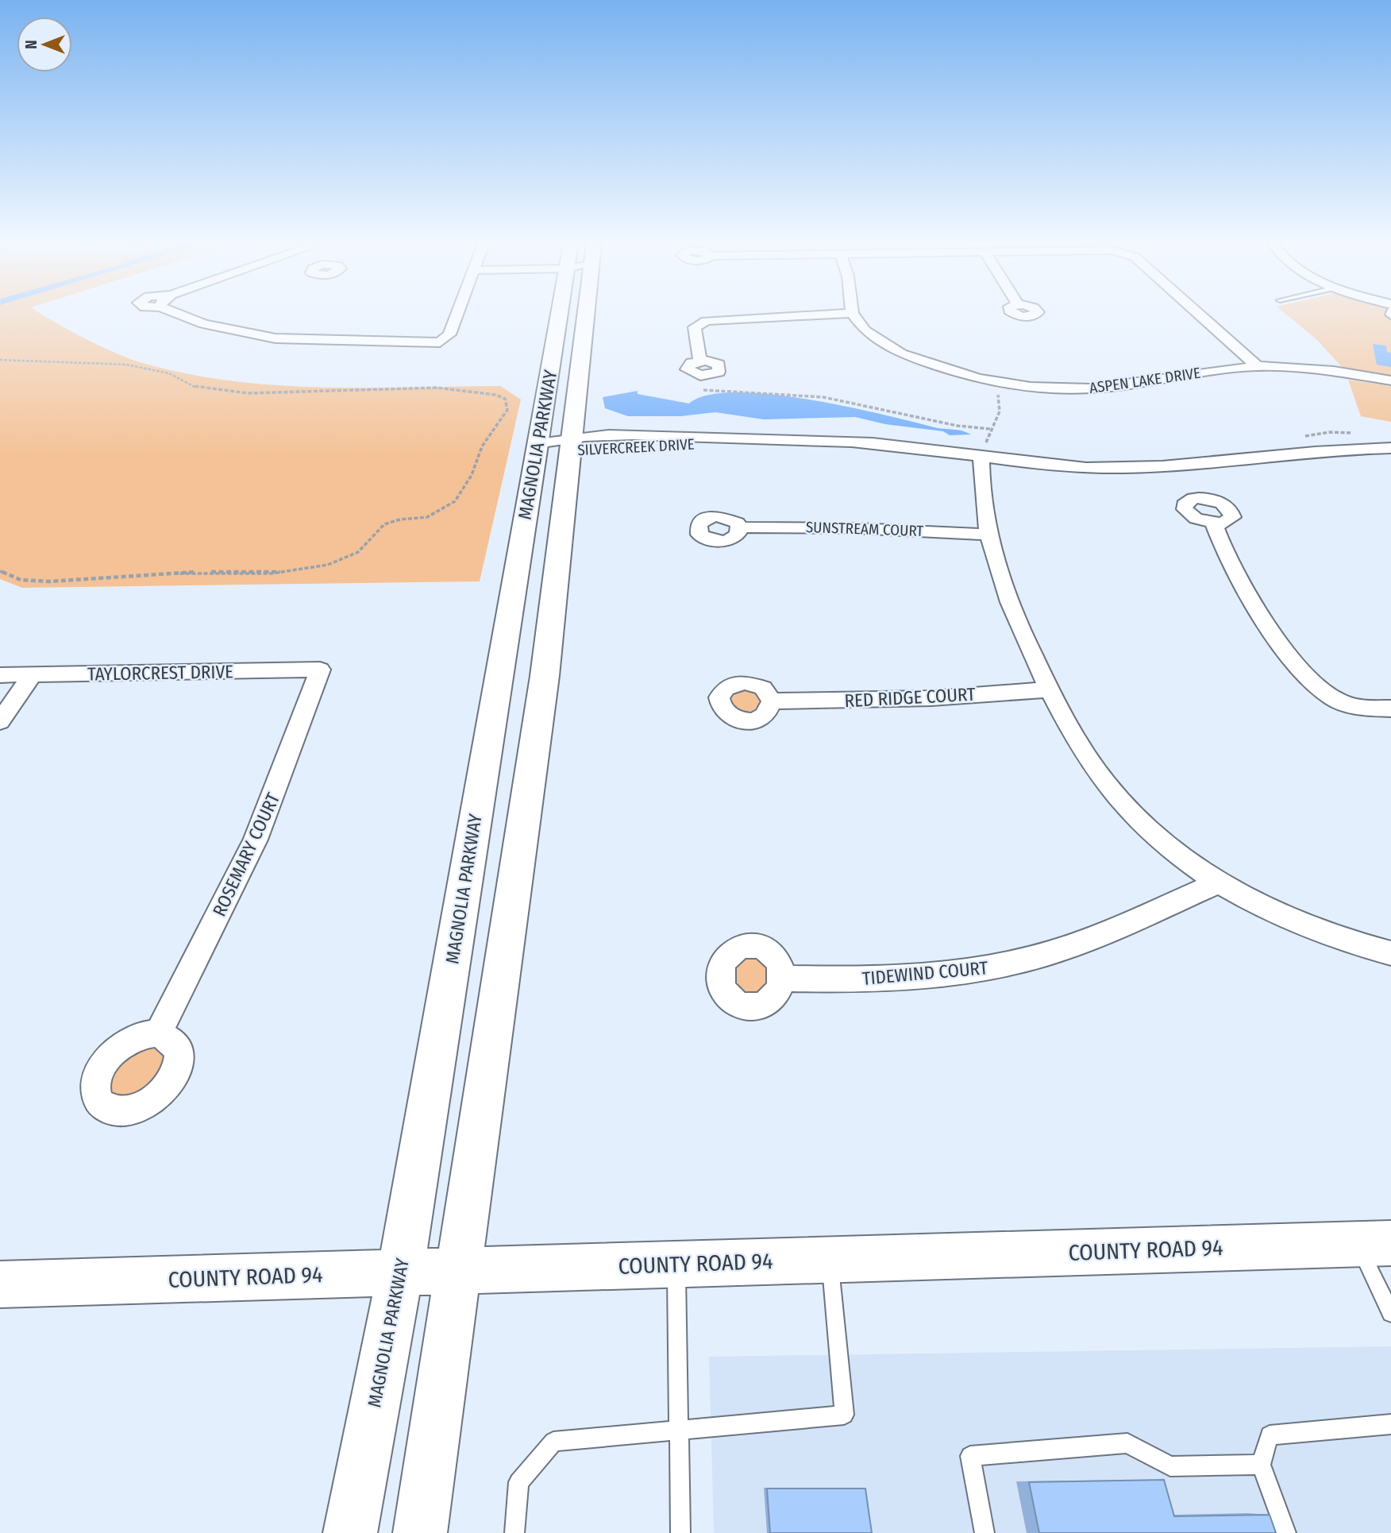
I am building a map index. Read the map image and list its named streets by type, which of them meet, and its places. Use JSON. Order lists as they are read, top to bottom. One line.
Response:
{"streets":{"main road":["MAGNOLIA PARKWAY","COUNTY ROAD 94"],"street":["ASPEN LAKE DRIVE","SILVERCREEK DRIVE","SUNSTREAM COURT","TAYLORCREST DRIVE","RED RIDGE COURT","ROSEMARY COURT","TIDEWIND COURT"]},"crossings":[["MAGNOLIA PARKWAY","SILVERCREEK DRIVE"],["MAGNOLIA PARKWAY","COUNTY ROAD 94"],["TAYLORCREST DRIVE","ROSEMARY COURT"]],"north":"left"}
